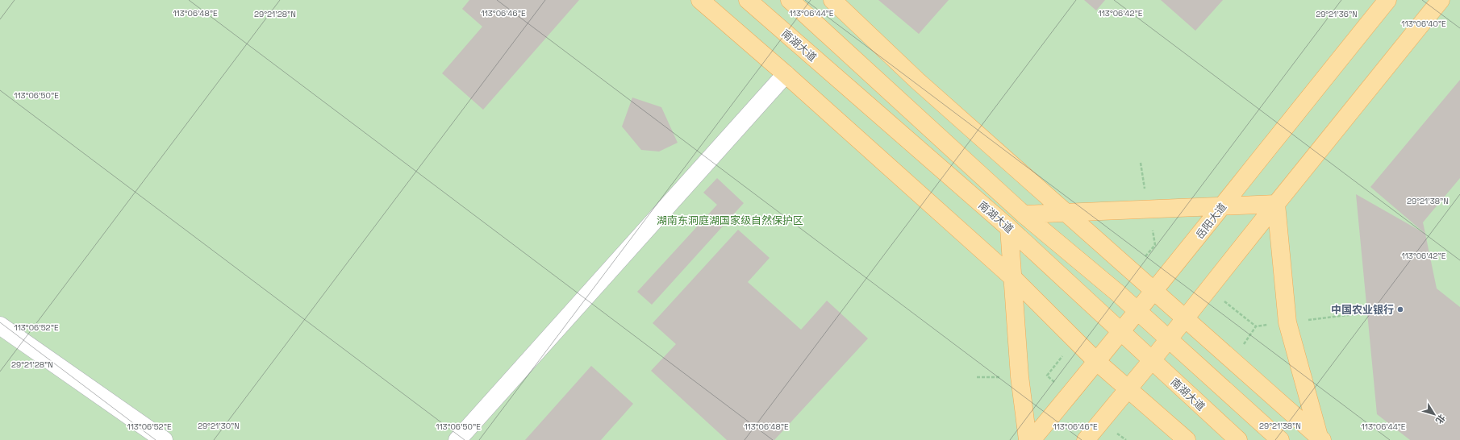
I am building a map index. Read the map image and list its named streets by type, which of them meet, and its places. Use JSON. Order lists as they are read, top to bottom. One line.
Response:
{"streets":{"main road":["南湖大道","岳阳大道"]},"crossings":[["南湖大道","岳阳大道"]],"parks":["湖南东洞庭湖国家级自然保护区"],"places":["中国农业银行"],"north":"bottom right","coordinates":["113°06'48\"E","113°06'46\"E","113°06'44\"E","113°06'42\"E","29°21'28\"N","29°21'36\"N","113°06'40\"E","113°06'50\"E","29°21'38\"N","113°06'52\"E","29°21'30\"N"]}
